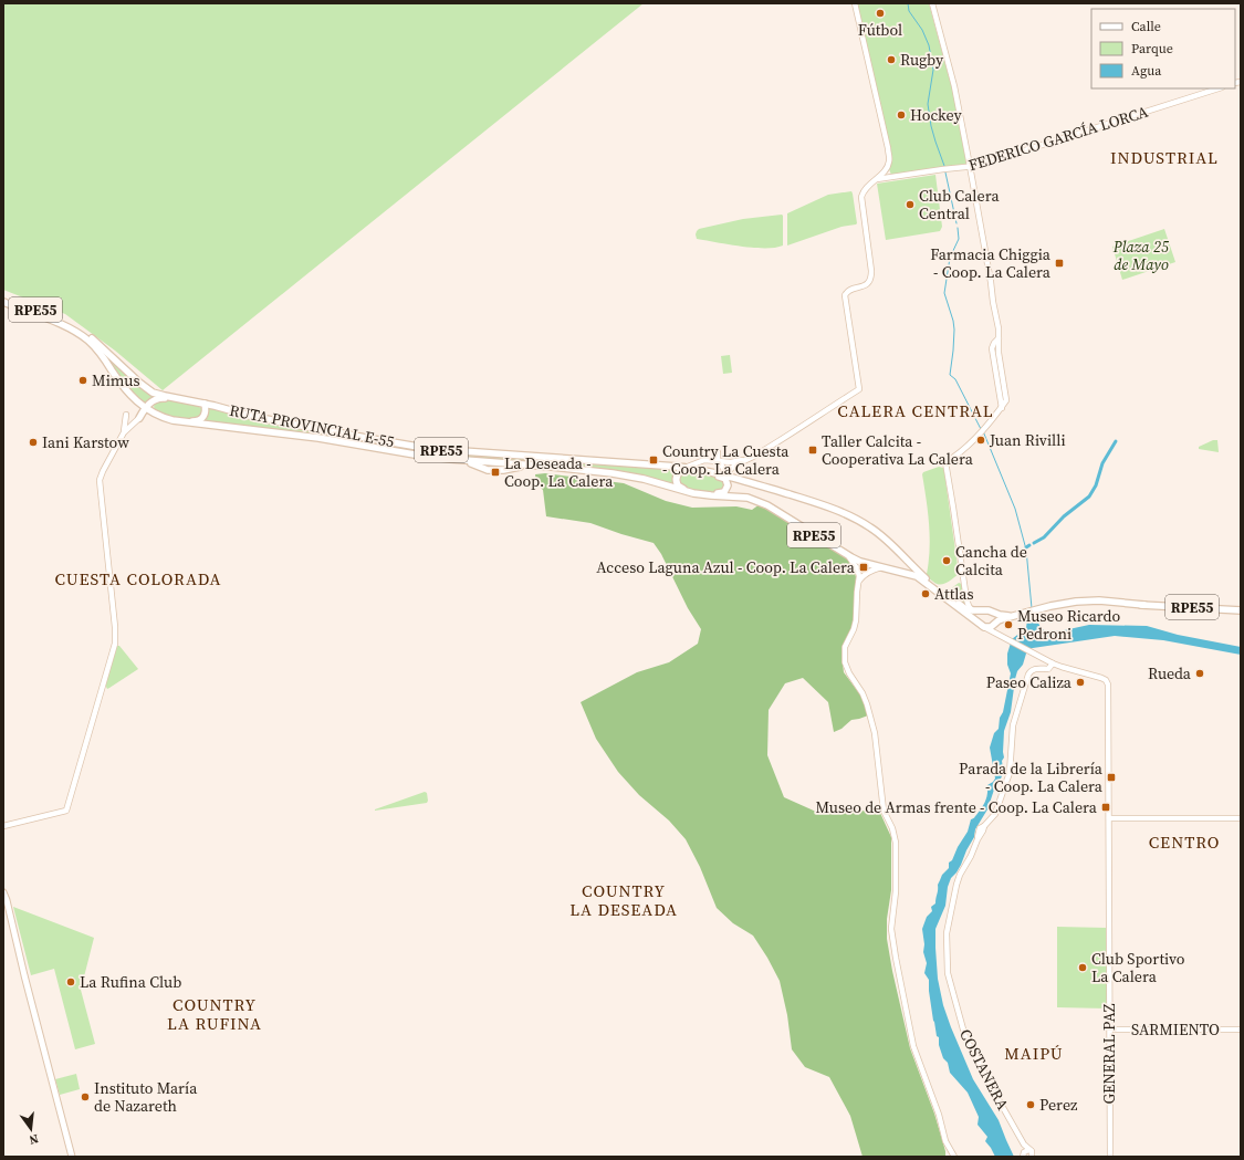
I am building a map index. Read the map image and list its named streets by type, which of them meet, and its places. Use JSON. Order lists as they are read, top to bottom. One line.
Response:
{"streets":{"main road":["RPE55","RUTA PROVINCIAL E-55"],"street":["FEDERICO GARCÍA LORCA","SARMIENTO","GENERAL PAZ","COSTANERA"]},"crossings":[["RPE55","RUTA PROVINCIAL E-55"],["SARMIENTO","GENERAL PAZ"],["GENERAL PAZ","COSTANERA"]],"districts":["INDUSTRIAL","CALERA CENTRAL","CUESTA COLORADA","CENTRO","COUNTRY LA DESEADA","COUNTRY LA RUFINA","MAIPÚ"],"parks":["Plaza 25 de Mayo"],"places":{"other":["Fútbol","Rugby","Hockey","Club Calera Central","Mimus","Juan Rivilli","Iani Karstow","Cancha de Calcita","Attlas","Museo Ricardo Pedroni","Rueda","Paseo Caliza","Club Sportivo La Calera","La Rufina Club","Instituto María de Nazareth","Perez"],"transit":["Farmacia Chiggia - Coop. La Calera","Taller Calcita - Cooperativa La Calera","Country La Cuesta - Coop. La Calera","La Deseada - Coop. La Calera","Acceso Laguna Azul - Coop. La Calera","Parada de la Librería - Coop. La Calera","Museo de Armas frente - Coop. La Calera"]},"legend":["Calle","Parque","Agua"],"north":"bottom"}
